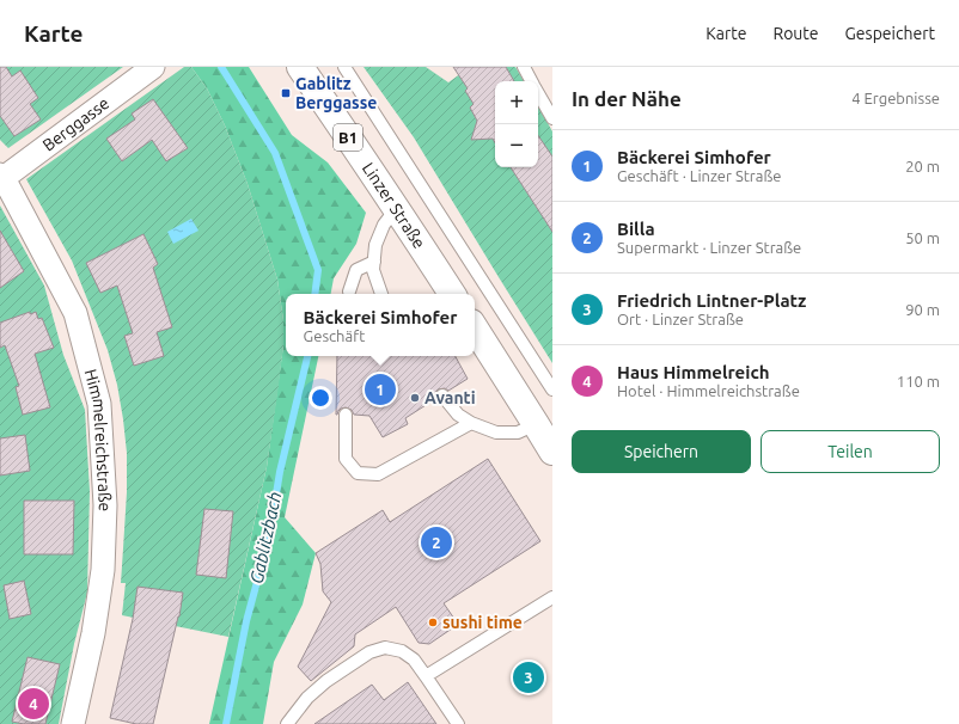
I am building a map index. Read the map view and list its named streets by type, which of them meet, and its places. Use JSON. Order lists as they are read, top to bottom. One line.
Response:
{"streets":{"main road":["B1","Linzer Straße"],"street":["Berggasse","Himmelreichstraße"]},"crossings":[["Berggasse","Himmelreichstraße"]],"water":["Gablitzbach"],"places":{"transit":["Gablitz Berggasse"],"other":["Avanti","sushi time"]},"page":{"header":"Karte","nav":["Karte","Route","Gespeichert"],"heading":["In der Nähe","4 Ergebnisse"],"map_buttons":["+","−"],"list":[{"mark":"1","name":"Bäckerei Simhofer","note":"Geschäft · Linzer Straße","value":"20 m"},{"mark":"2","name":"Billa","note":"Supermarkt · Linzer Straße","value":"50 m"},{"mark":"3","name":"Friedrich Lintner-Platz","note":"Ort · Linzer Straße","value":"90 m"},{"mark":"4","name":"Haus Himmelreich","note":"Hotel · Himmelreichstraße","value":"110 m"}],"popup":["Bäckerei Simhofer","Geschäft"],"pins":["1","2","3","4"],"buttons":["Speichern","Teilen"]}}
